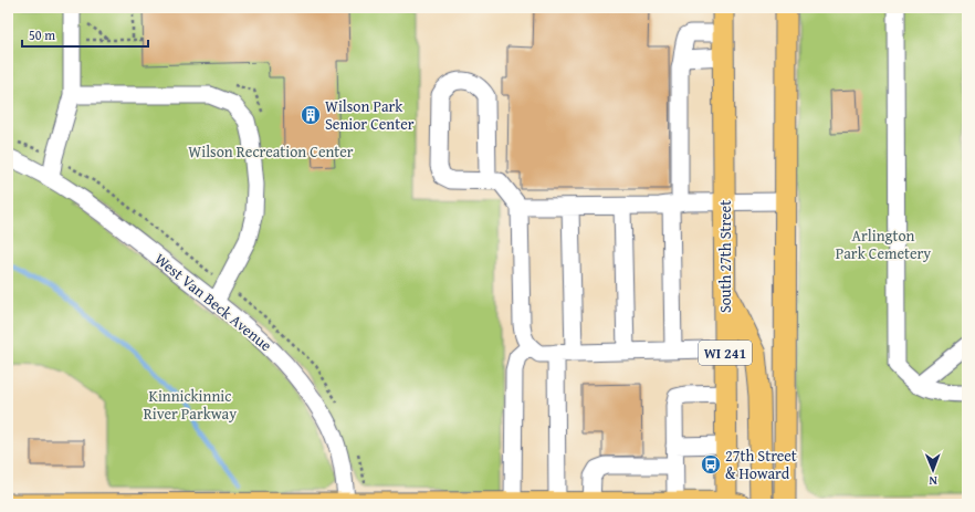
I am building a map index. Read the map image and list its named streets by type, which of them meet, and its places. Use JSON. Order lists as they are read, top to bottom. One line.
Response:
{"streets":{"main road":["South 27th Street","WI 241"],"street":["West Van Beck Avenue"]},"parks":["Wilson Recreation Center","Arlington Park Cemetery","Kinnickinnic River Parkway"],"places":{"building":["Wilson Park Senior Center"],"bus stop":["27th Street & Howard"]},"scale_bar":"50 m","north":"bottom"}
